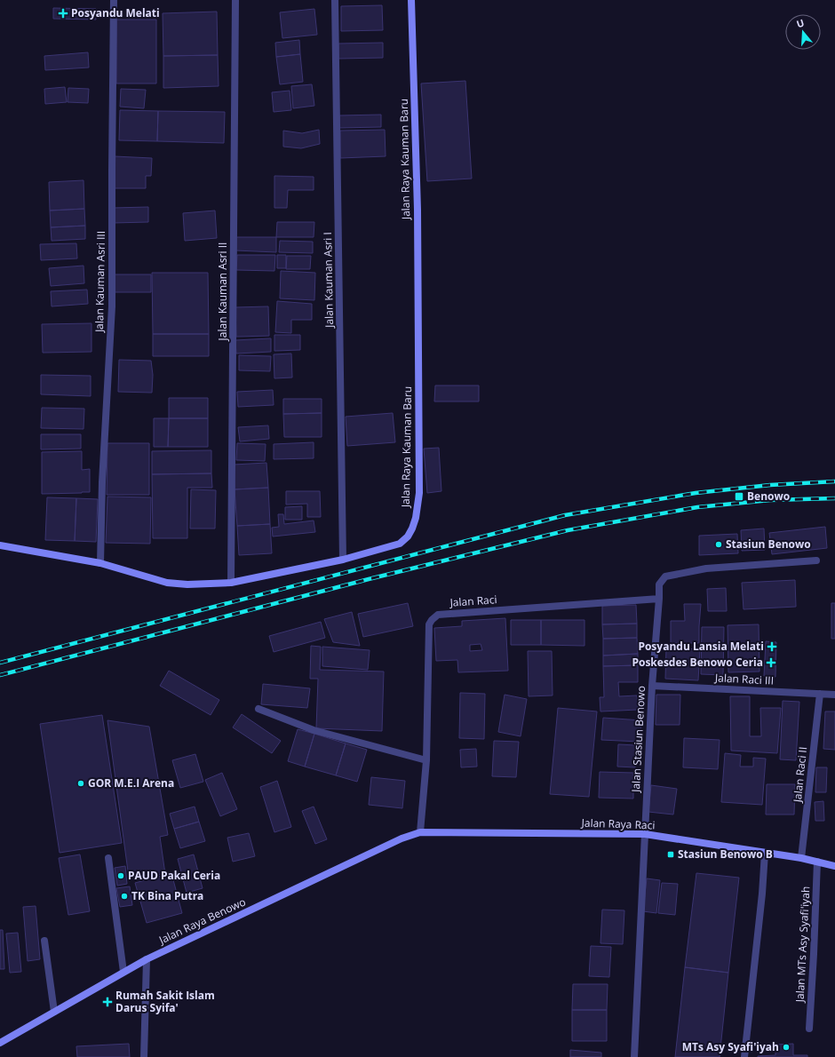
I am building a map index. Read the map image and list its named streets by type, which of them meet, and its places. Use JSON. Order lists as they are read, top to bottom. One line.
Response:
{"streets":{"street":["Jalan Raya Kauman Baru","Jalan Kauman Asri I","Jalan Kauman Asri III","Jalan Kauman Asri II","Jalan Raci","Jalan Raci III","Jalan Stasiun Benowo","Jalan Raci II","Jalan Raya Raci","Jalan Raya Benowo","Jalan MTs Asy Syafi'iyah"]},"crossings":[["Jalan Raya Kauman Baru","Jalan Kauman Asri I"],["Jalan Raya Kauman Baru","Jalan Kauman Asri III"],["Jalan Raya Kauman Baru","Jalan Kauman Asri II"],["Jalan Raci","Jalan Stasiun Benowo"],["Jalan Raci","Jalan Raya Raci"],["Jalan Raci","Jalan Raya Benowo"],["Jalan Raci III","Jalan Stasiun Benowo"],["Jalan Raci III","Jalan Raci II"],["Jalan Stasiun Benowo","Jalan Raya Raci"],["Jalan Raci II","Jalan Raya Raci"],["Jalan Raya Raci","Jalan Raya Benowo"],["Jalan Raya Raci","Jalan MTs Asy Syafi'iyah"]],"places":{"health":["Posyandu Melati","Posyandu Lansia Melati","Poskesdes Benowo Ceria","Rumah Sakit Islam Darus Syifa'"],"transit":["Benowo","Stasiun Benowo B"],"other":["Stasiun Benowo","GOR M.E.I Arena","PAUD Pakal Ceria","TK Bina Putra","MTs Asy Syafi'iyah"]},"north":"top"}
